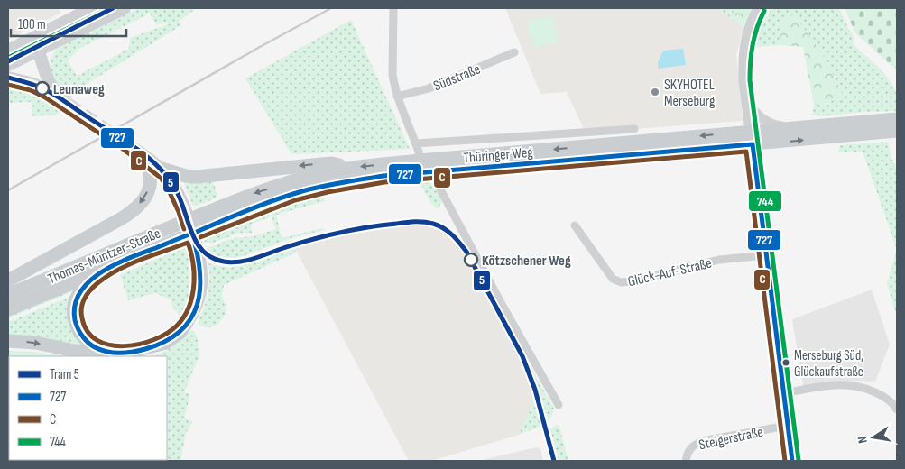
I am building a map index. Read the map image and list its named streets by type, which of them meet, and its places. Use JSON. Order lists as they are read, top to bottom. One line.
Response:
{"streets":{"main road":["Thüringer Weg","Thomas-Müntzer-Straße"],"street":["Südstraße","Glück-Auf-Straße","Steigerstraße"]},"crossings":[["Thüringer Weg","Thomas-Müntzer-Straße"]],"places":["Leunaweg","SKYHOTEL Merseburg","Kötzschener Weg","Merseburg Süd, Glückaufstraße"],"lines":["tram line 5","transit line 744","transit line 727","transit line C"],"legend":["Tram 5","727","C","744"],"scale_bar":"100 m","north":"left"}
